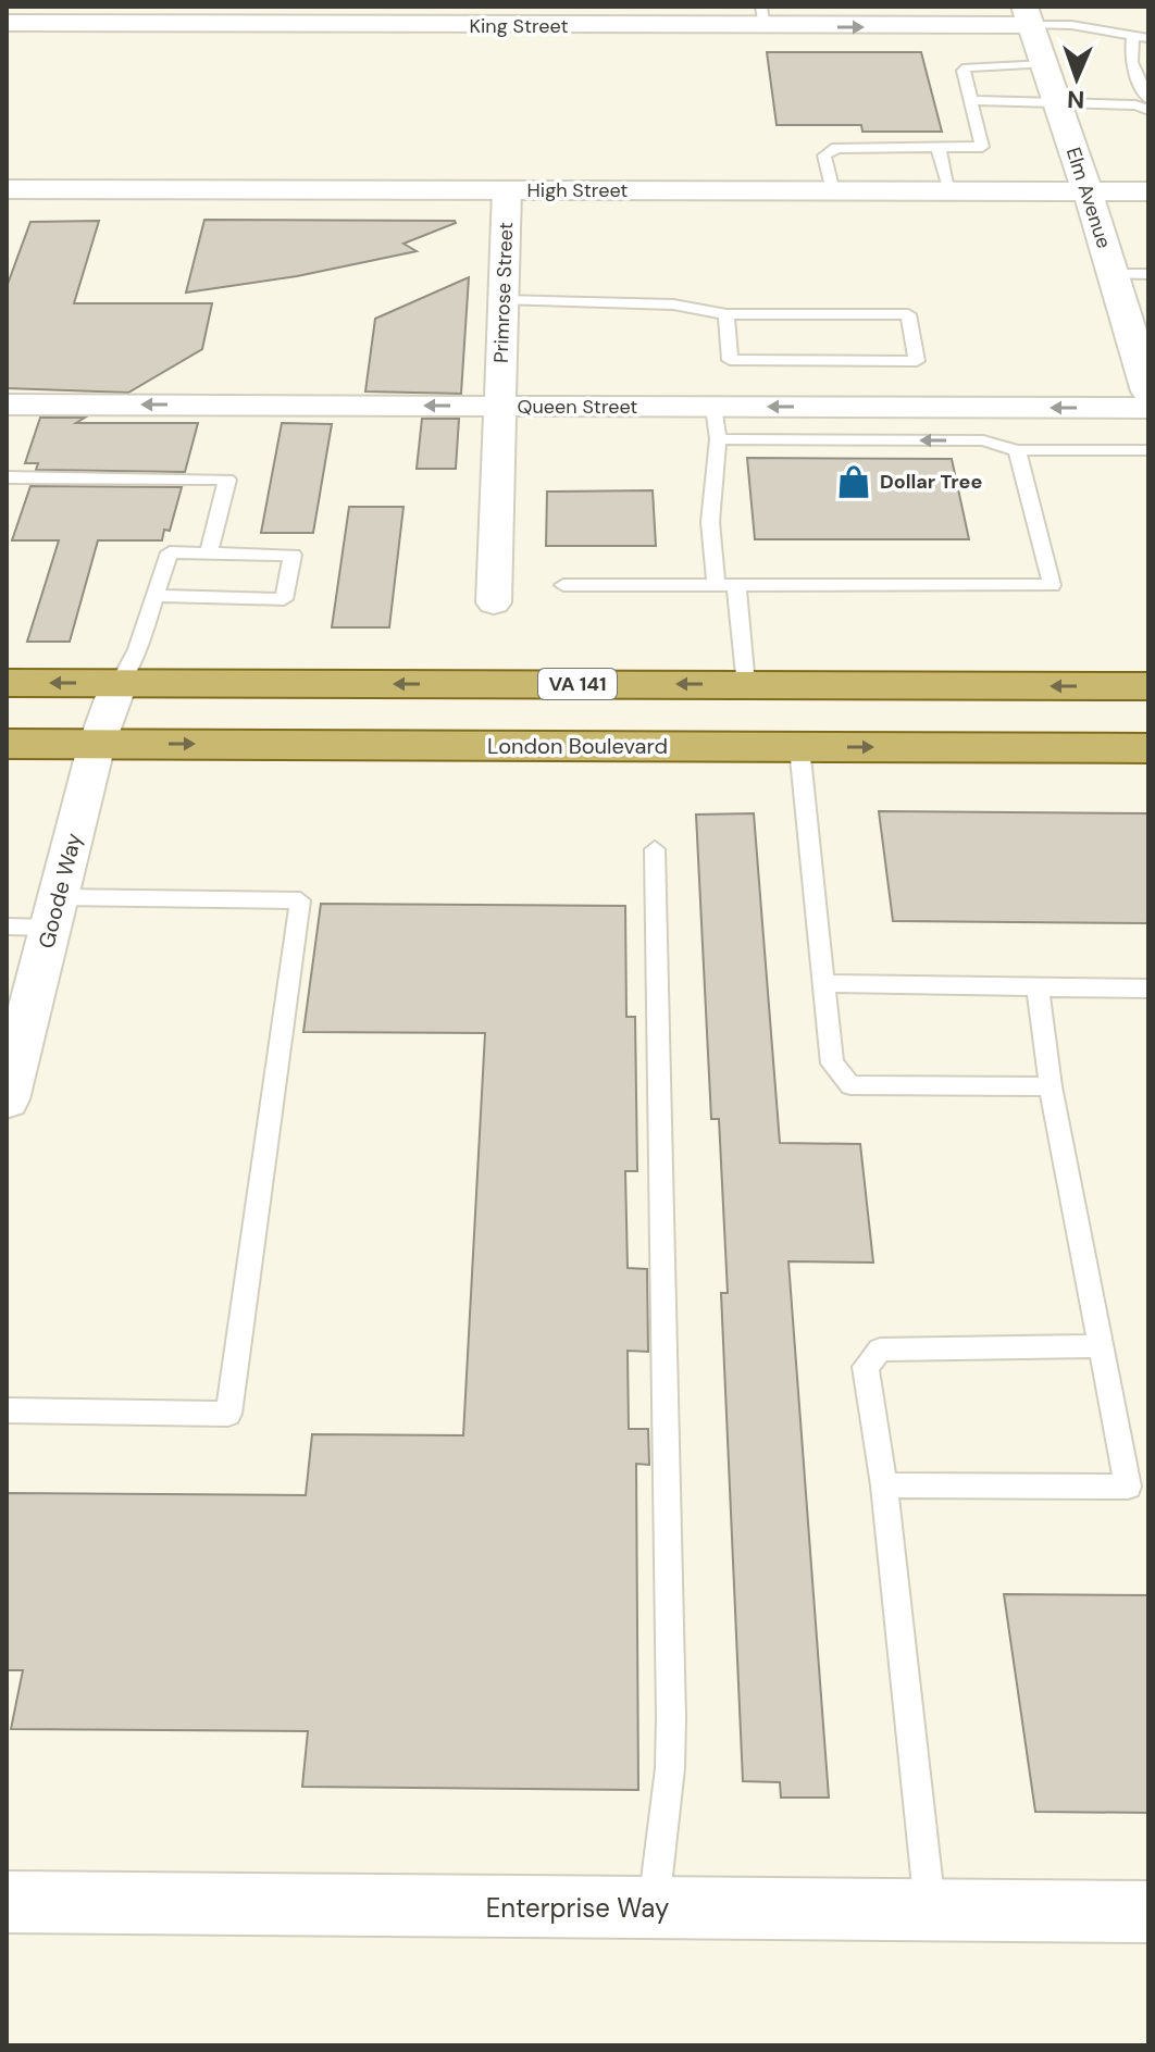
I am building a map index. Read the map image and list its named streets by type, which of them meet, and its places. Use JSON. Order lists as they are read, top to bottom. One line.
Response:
{"streets":{"main road":["High Street","Elm Avenue","VA 141","London Boulevard"],"street":["King Street","Primrose Street","Queen Street","Goode Way","Enterprise Way"]},"crossings":[["King Street","Elm Avenue"],["High Street","Elm Avenue"],["High Street","Primrose Street"],["Elm Avenue","Queen Street"],["Primrose Street","Queen Street"],["VA 141","Goode Way"],["London Boulevard","Goode Way"]],"one_way":["Queen Street"],"places":{"shop":["Dollar Tree"]},"north":"bottom"}
